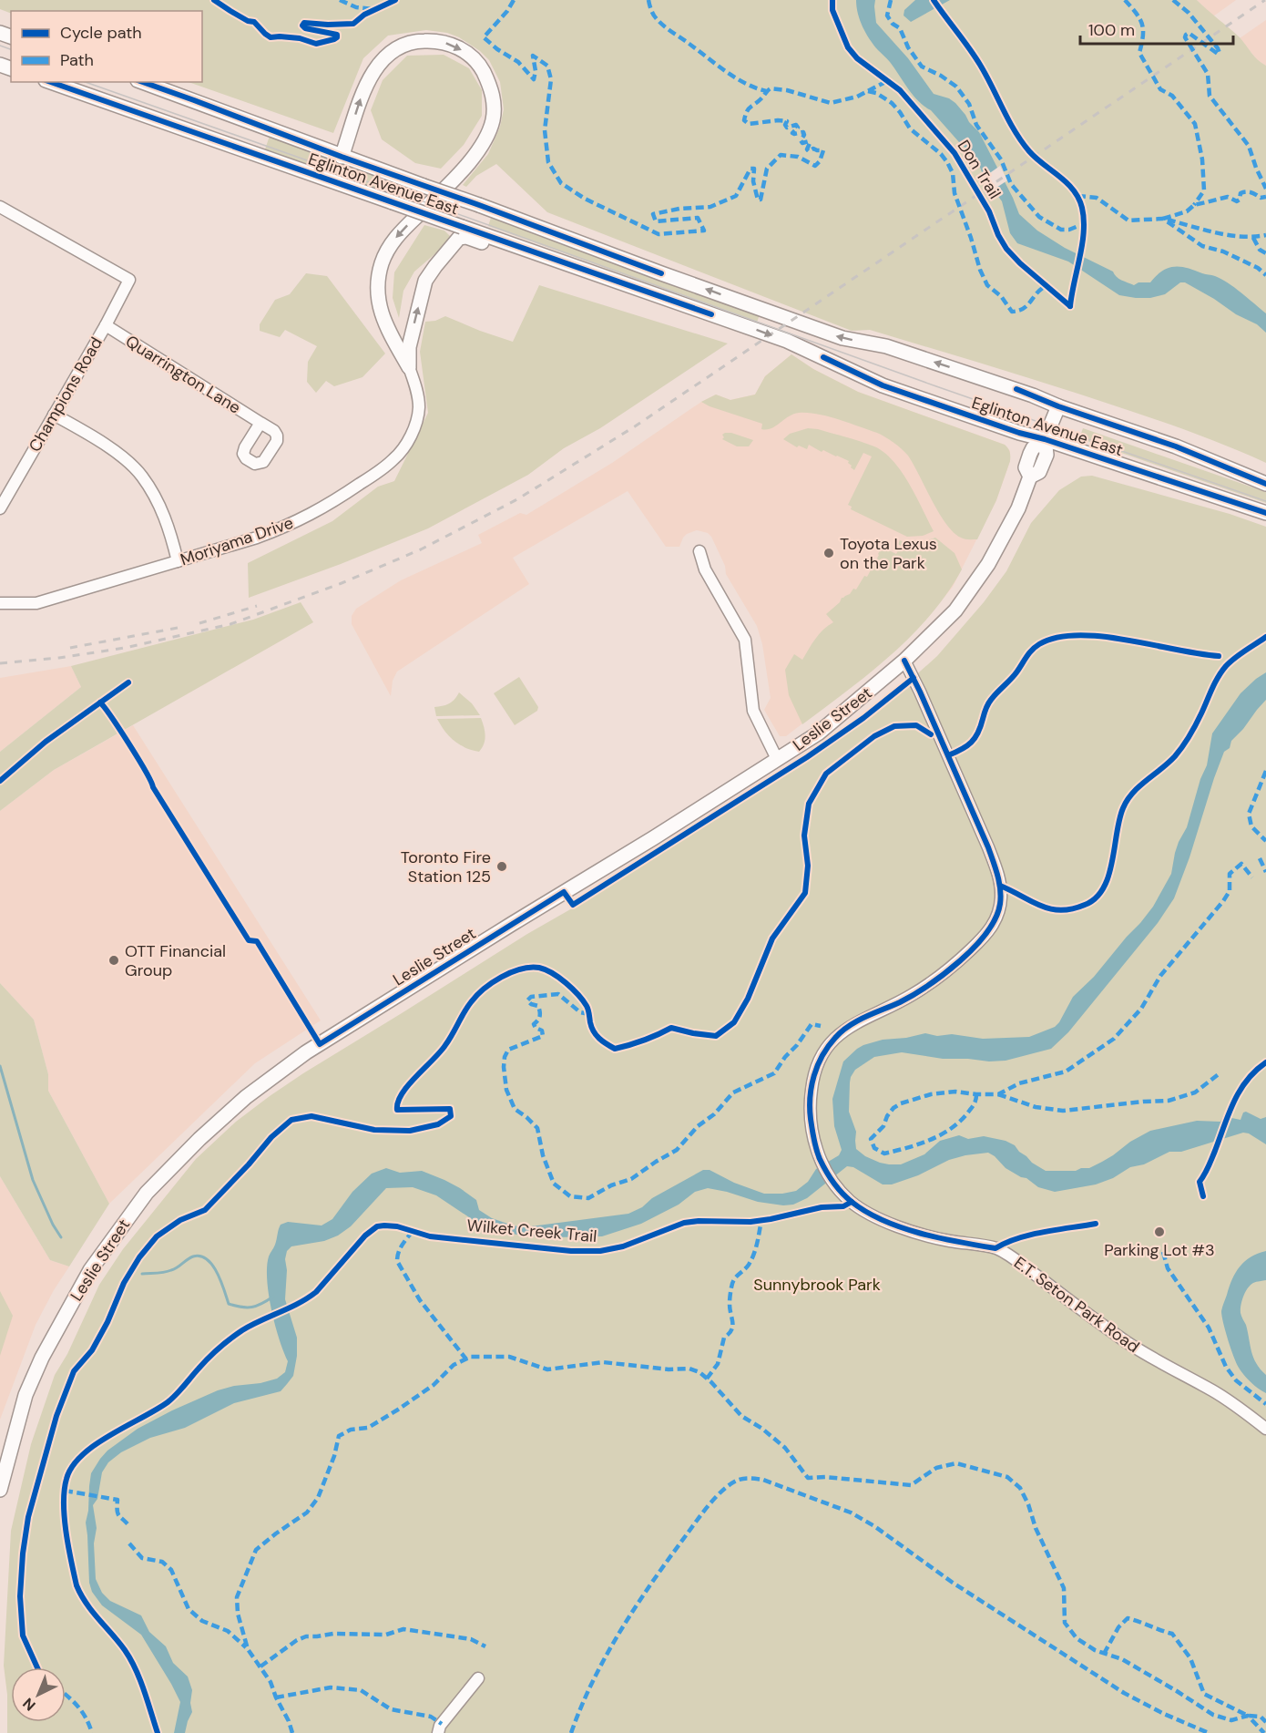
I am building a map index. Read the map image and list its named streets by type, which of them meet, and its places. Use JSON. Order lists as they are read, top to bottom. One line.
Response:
{"streets":{"main road":["Eglinton Avenue East","Leslie Street"],"street":["Quarrington Lane","Champions Road","Moriyama Drive","E.T. Seton Park Road"],"cycle path":["Don Trail","Wilket Creek Trail"]},"crossings":[["Eglinton Avenue East","Leslie Street"],["Quarrington Lane","Champions Road"],["Leslie Street","E.T. Seton Park Road"]],"parks":["Sunnybrook Park"],"places":["Toyota Lexus on the Park","Toronto Fire Station 125","OTT Financial Group","Parking Lot #3"],"legend":["Cycle path","Path"],"scale_bar":"100 m","north":"bottom left"}
